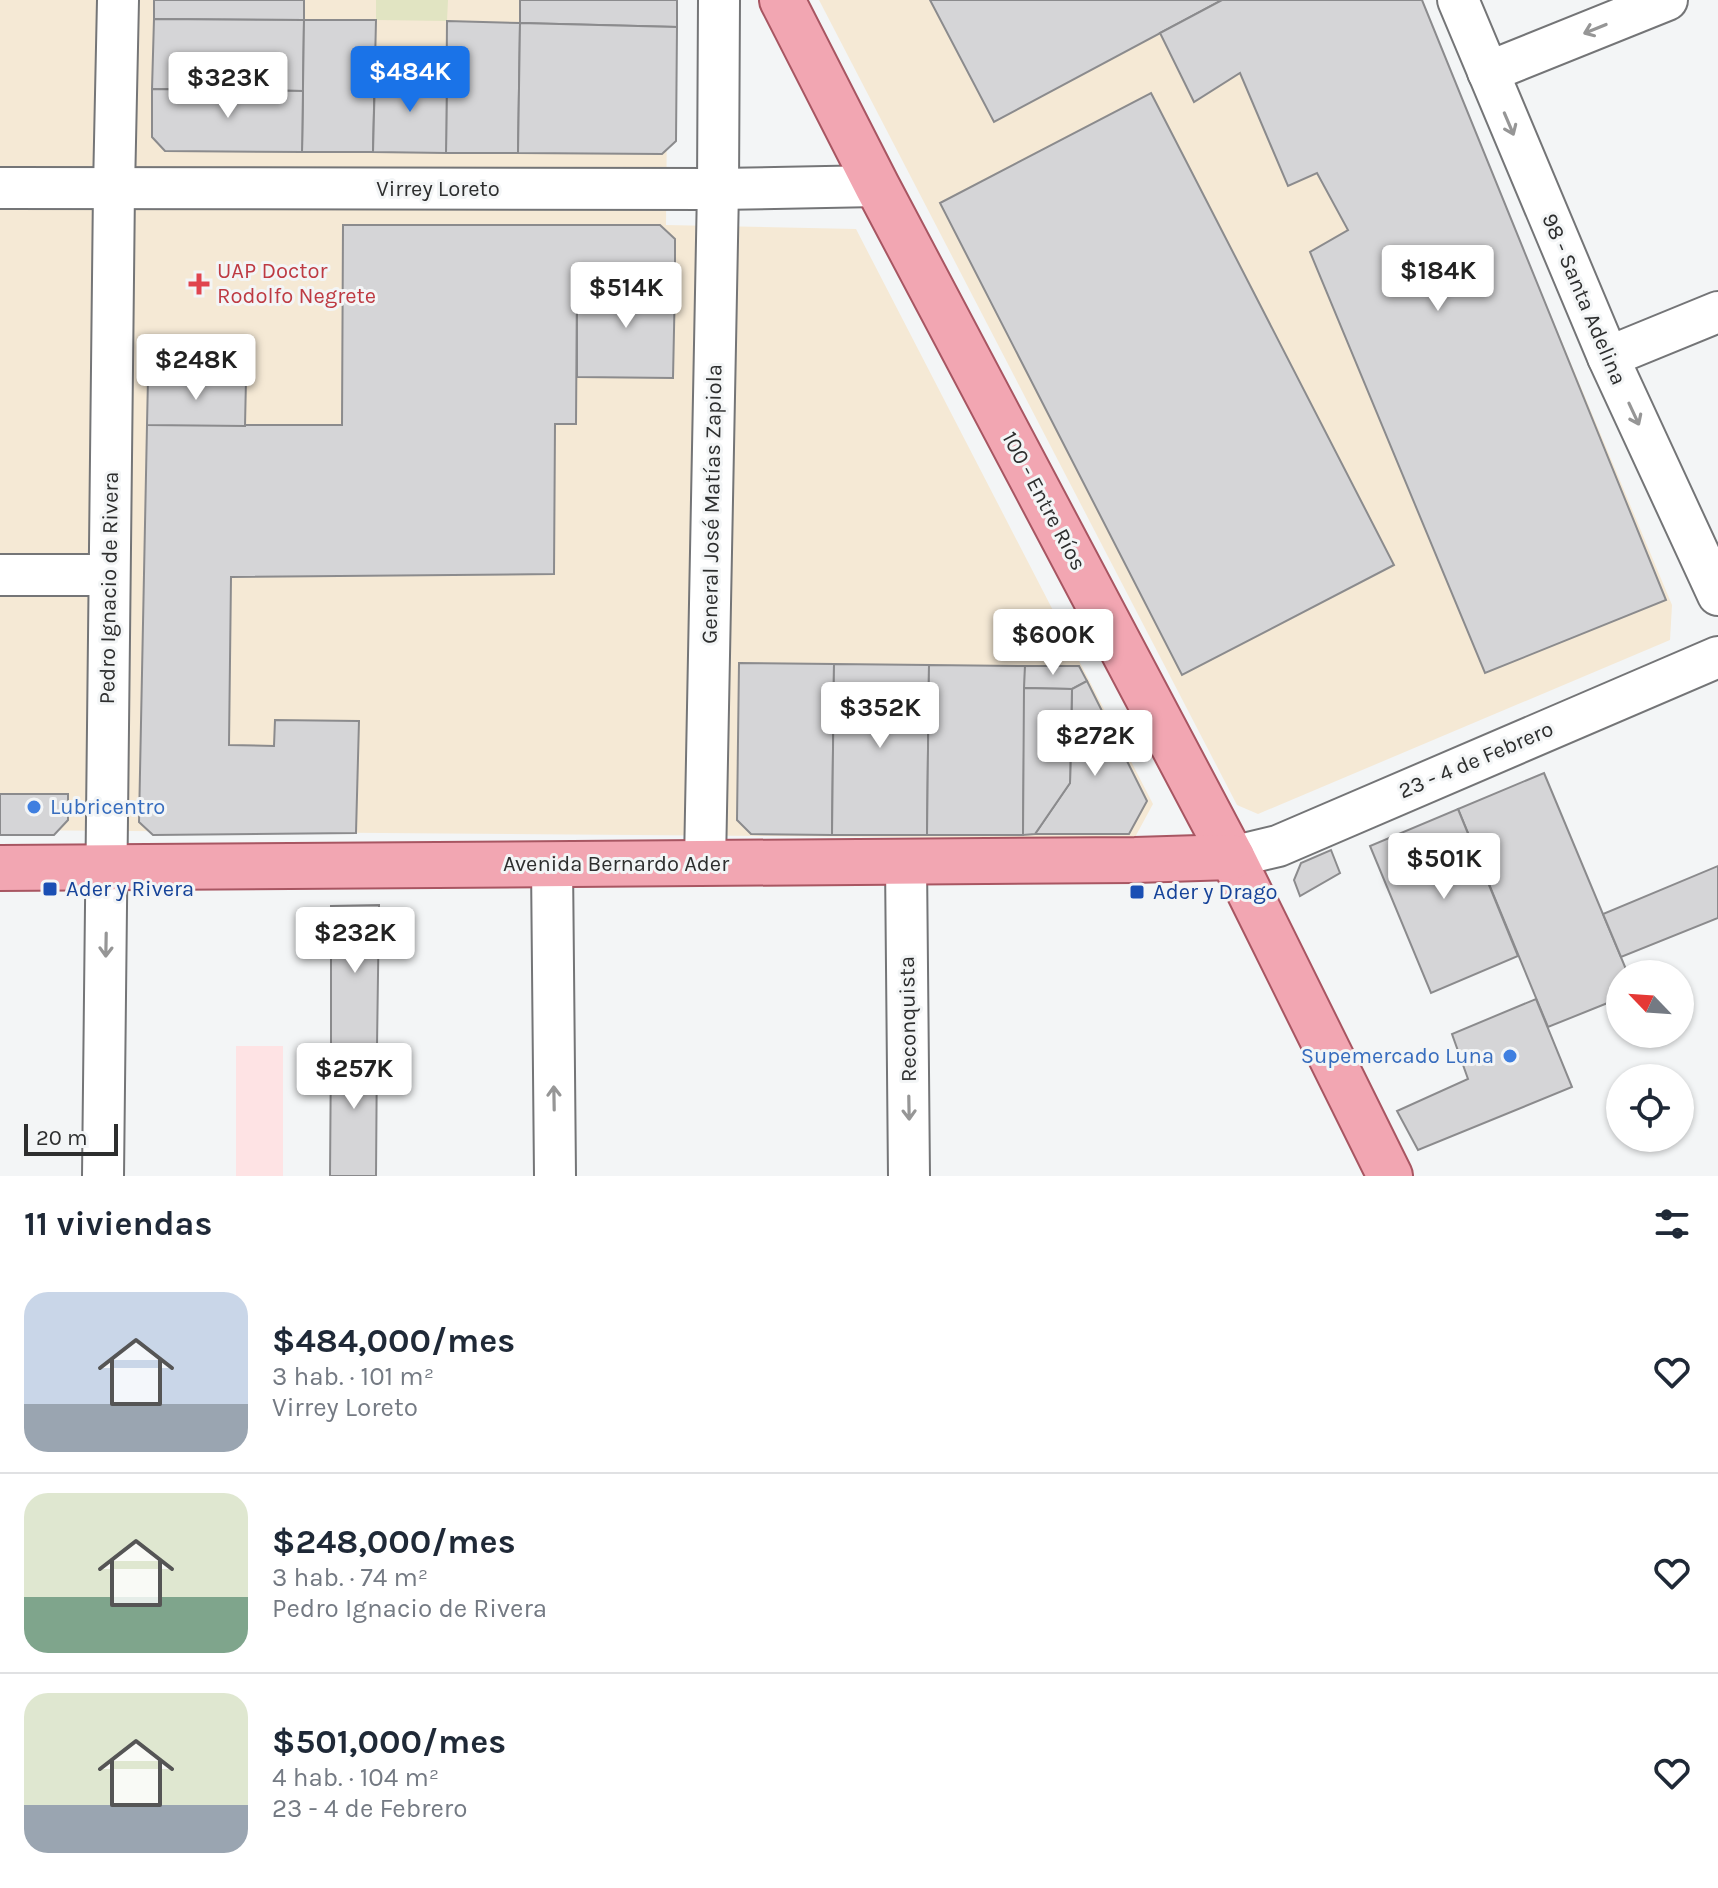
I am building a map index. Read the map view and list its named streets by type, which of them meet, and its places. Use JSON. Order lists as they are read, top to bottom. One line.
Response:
{"streets":{"main road":["100 - Entre Ríos","Avenida Bernardo Ader"],"street":["Virrey Loreto","98 - Santa Adelina","General José Matías Zapiola","Pedro Ignacio de Rivera","23 - 4 de Febrero","Reconquista"]},"crossings":[["Virrey Loreto","100 - Entre Ríos"],["Virrey Loreto","General José Matías Zapiola"],["Virrey Loreto","Pedro Ignacio de Rivera"],["100 - Entre Ríos","23 - 4 de Febrero"],["100 - Entre Ríos","Avenida Bernardo Ader"],["General José Matías Zapiola","Avenida Bernardo Ader"],["Pedro Ignacio de Rivera","Avenida Bernardo Ader"],["23 - 4 de Febrero","Avenida Bernardo Ader"],["Avenida Bernardo Ader","Reconquista"]],"one_way":["98 - Santa Adelina"],"places":{"health":["UAP Doctor Rodolfo Negrete"],"other":["Lubricentro","Supemercado Luna"],"transit":["Ader y Rivera","Ader y Drago"]},"scale_bar":"20 m","north":"top left","page":{"price":["$484K","$323K","$184K","$514K","$248K","$600K","$352K","$272K","$501K","$232K","$257K"],"scale":"20 m","heading":"11 viviendas","list":[{"name":"$484,000/mes","note":"3 hab. · 101 m² · Virrey Loreto"},{"name":"$248,000/mes","note":"3 hab. · 74 m² · Pedro Ignacio de Rivera"},{"name":"$501,000/mes","note":"4 hab. · 104 m² · 23 - 4 de Febrero"}]}}
